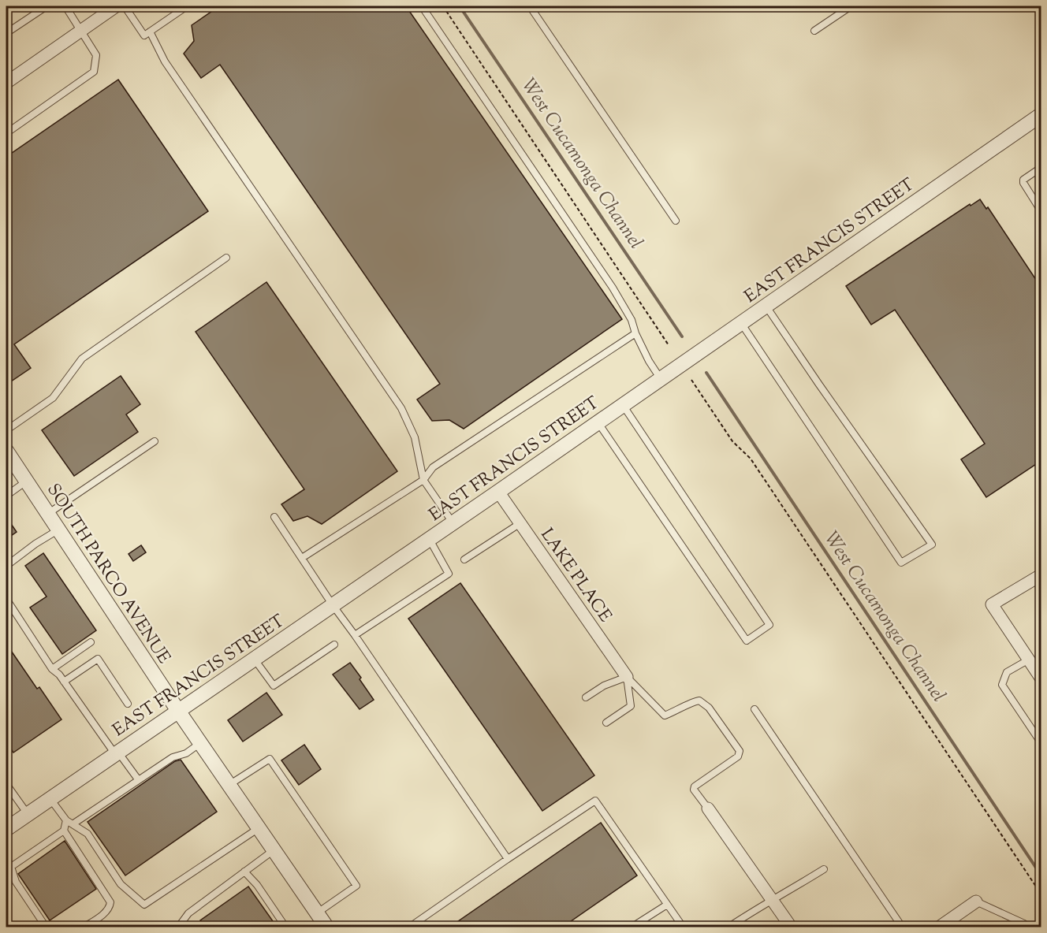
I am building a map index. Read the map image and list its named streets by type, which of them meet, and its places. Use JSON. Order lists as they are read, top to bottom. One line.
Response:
{"streets":{"street":["EAST FRANCIS STREET","SOUTH PARCO AVENUE","LAKE PLACE"]},"crossings":[["EAST FRANCIS STREET","SOUTH PARCO AVENUE"],["EAST FRANCIS STREET","LAKE PLACE"]],"water":["West Cucamonga Channel"]}
